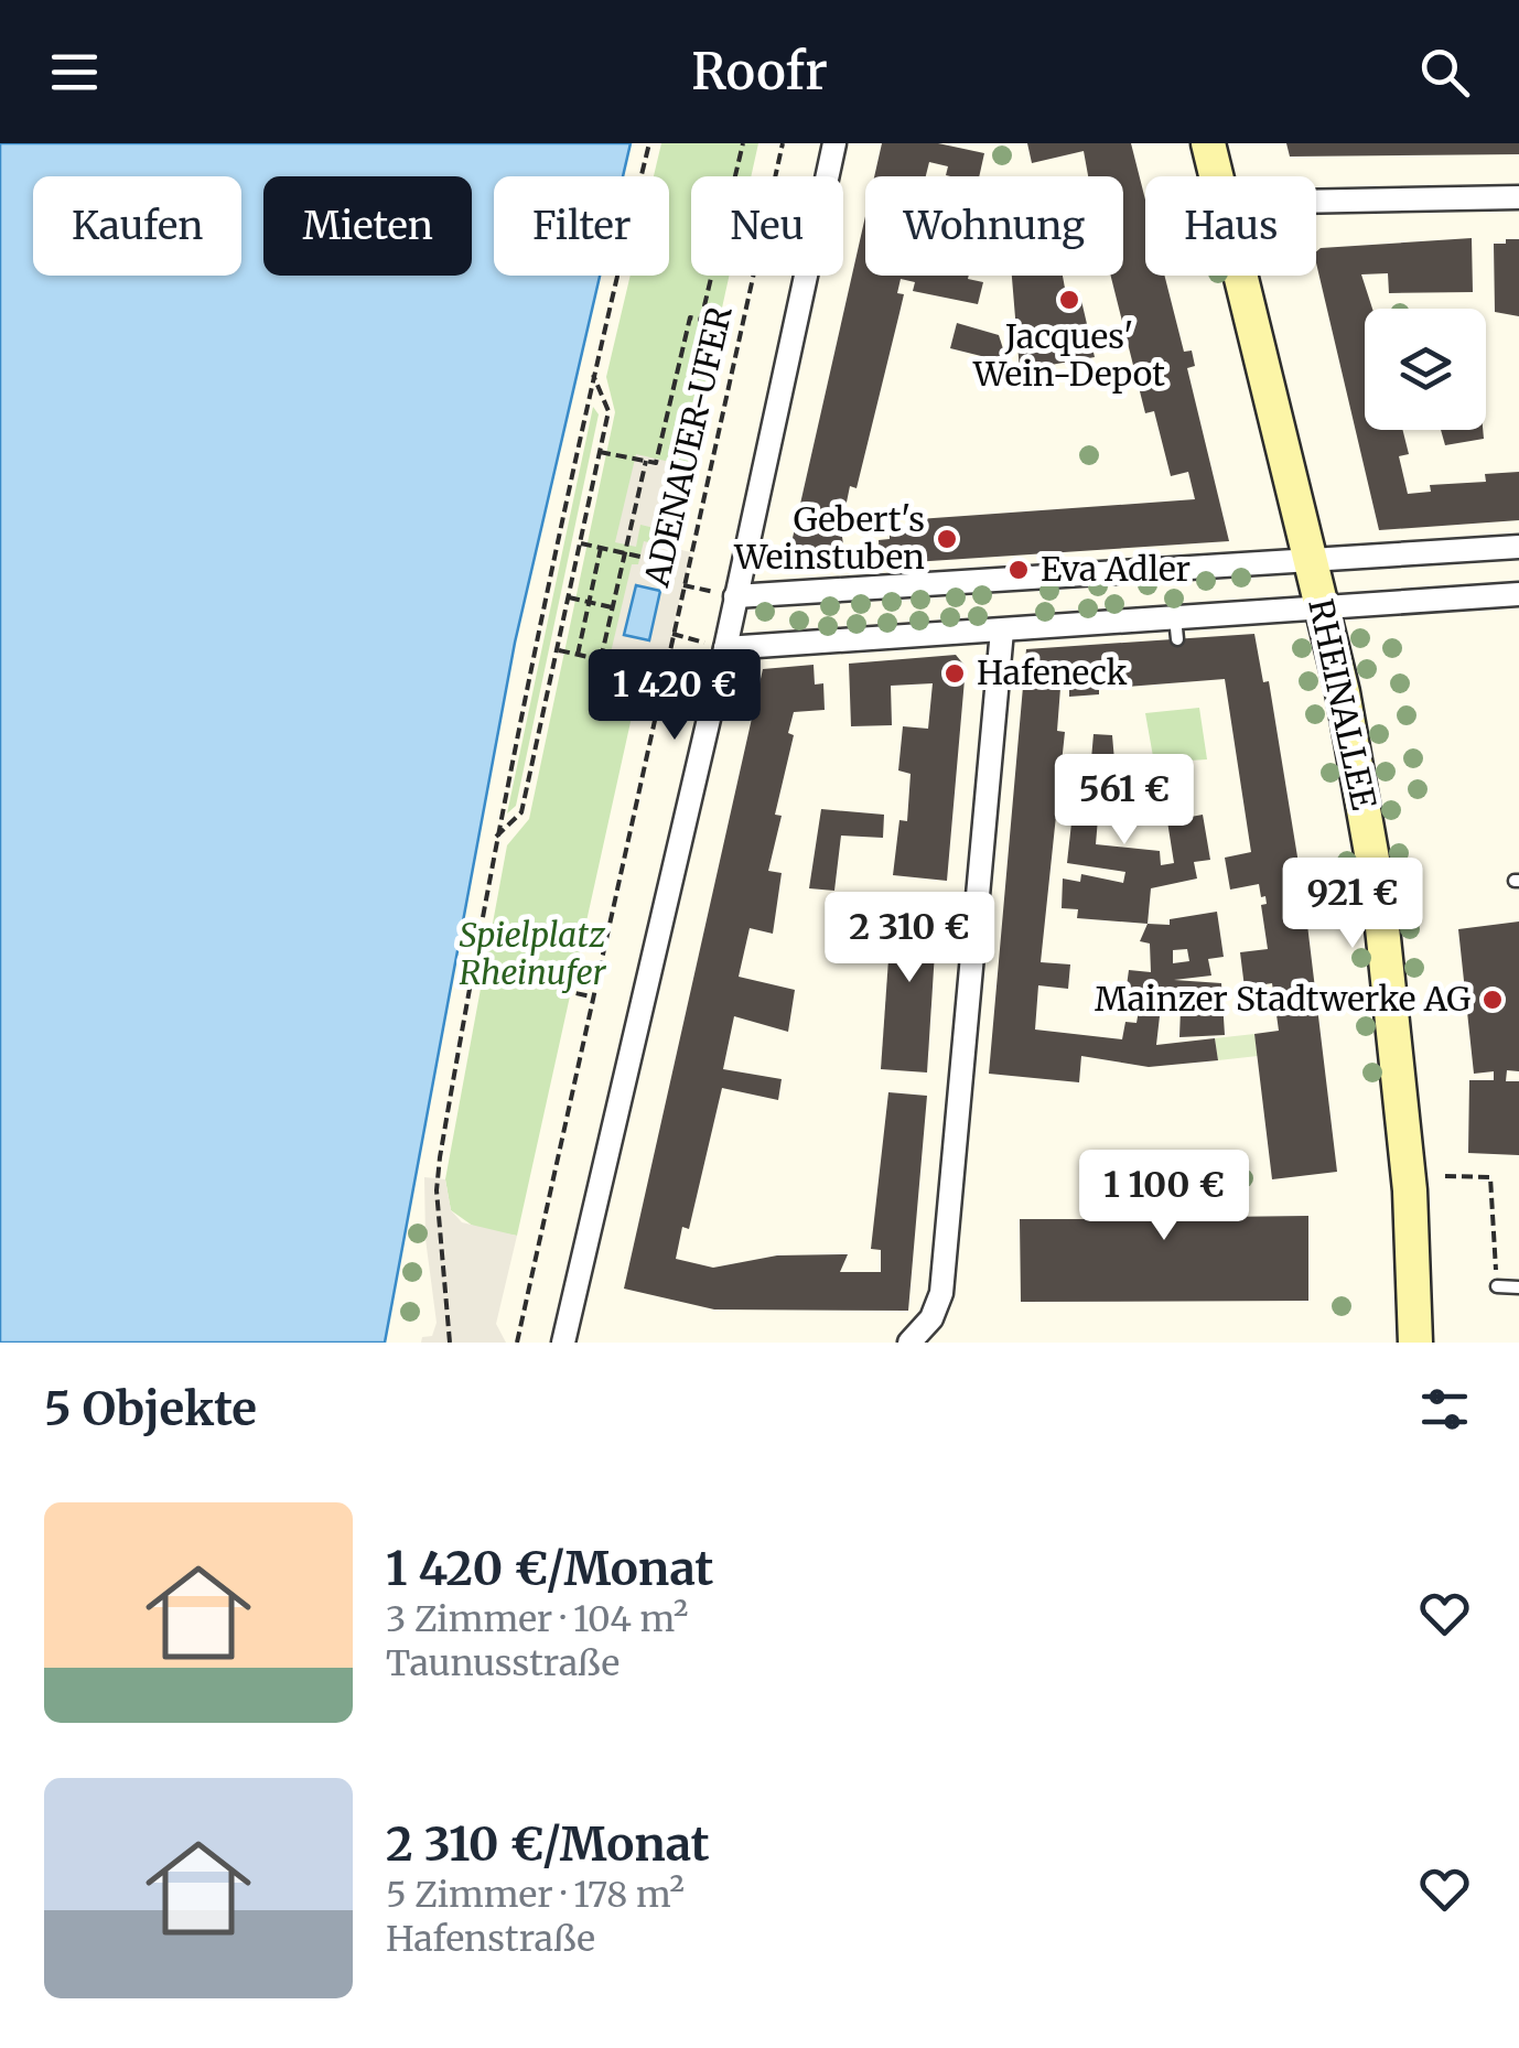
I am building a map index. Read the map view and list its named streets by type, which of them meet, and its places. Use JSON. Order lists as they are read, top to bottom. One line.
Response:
{"streets":{"main road":["RHEINALLEE"],"path":["ADENAUER-UFER"]},"parks":["Spielplatz Rheinufer"],"places":["Jacques' Wein-Depot","Gebert's Weinstuben","Eva Adler","Hafeneck","Mainzer Stadtwerke AG"],"page":{"header":"Roofr","chip":["Kaufen","Mieten","Filter","Neu","Wohnung","Haus"],"price":["1 420 €","561 €","921 €","2 310 €","1 100 €"],"heading":"5 Objekte","list":[{"name":"1 420 €/Monat","note":"3 Zimmer · 104 m² · Taunusstraße"},{"name":"2 310 €/Monat","note":"5 Zimmer · 178 m² · Hafenstraße"}]}}
